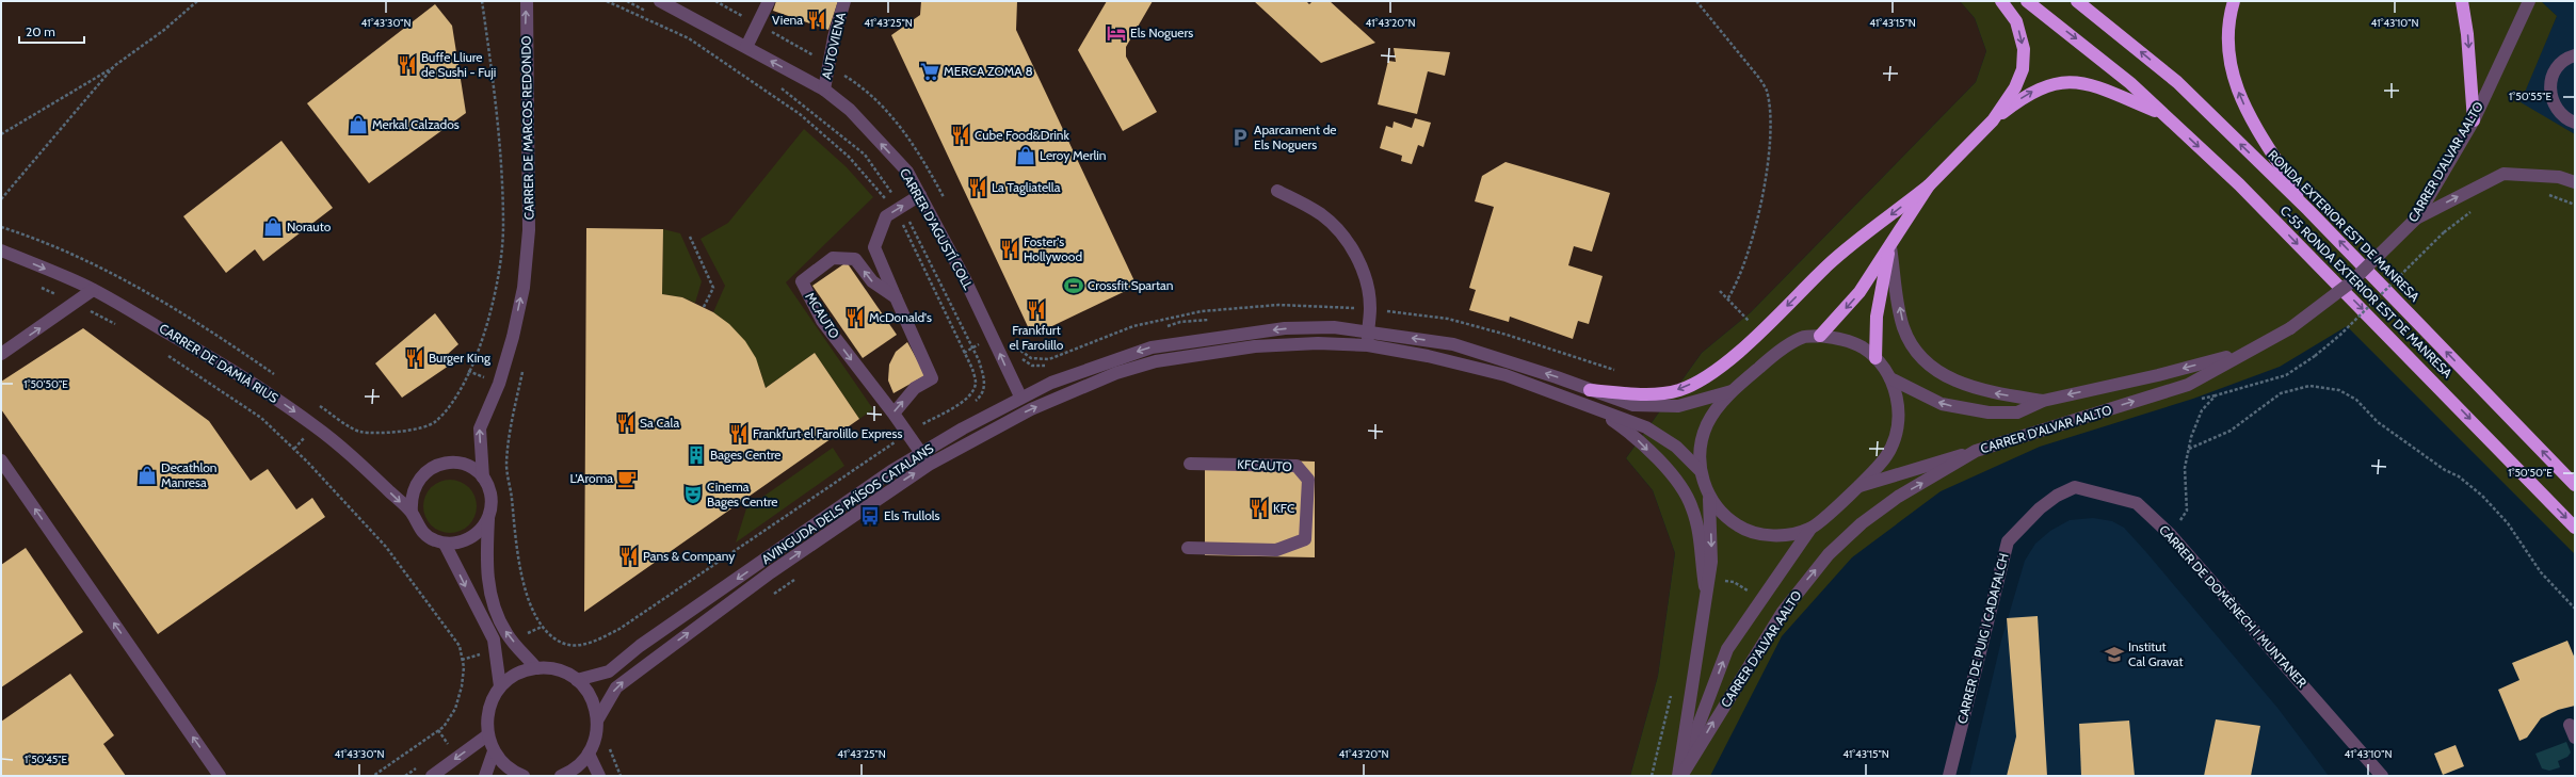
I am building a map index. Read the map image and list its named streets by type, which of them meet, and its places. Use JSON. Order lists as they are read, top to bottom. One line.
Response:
{"streets":{"highway":["RONDA EXTERIOR EST DE MANRESA","C-55 RONDA EXTERIOR EST DE MANRESA"],"street":["AUTOVIENA","CARRER DE MARCOS REDONDO","CARRER D'ALVAR AALTO","CARRER D'AGUSTÍ COLL","MCAUTO","CARRER DE DAMIÀ RIUS","KFCAUTO","AVINGUDA DELS PAÏSOS CATALANS","CARRER DE DOMÈNECH I MUNTANER","CARRER DE PUIG I CADAFALCH"]},"crossings":[["AUTOVIENA","CARRER D'AGUSTÍ COLL"],["CARRER DE MARCOS REDONDO","CARRER DE DAMIÀ RIUS"],["CARRER D'AGUSTÍ COLL","AVINGUDA DELS PAÏSOS CATALANS"],["MCAUTO","AVINGUDA DELS PAÏSOS CATALANS"],["CARRER DE DOMÈNECH I MUNTANER","CARRER DE PUIG I CADAFALCH"]],"one_way":["CARRER DE MARCOS REDONDO","RONDA EXTERIOR EST DE MANRESA","CARRER D'AGUSTÍ COLL","C-55 RONDA EXTERIOR EST DE MANRESA","CARRER DE DAMIÀ RIUS"],"places":{"restaurant":["Viena","Buffe Lliure de Sushi - Fuji","Cube Food&Drink","La Tagliatella","Foster's Hollywood","Frankfurt el Farolillo","McDonald's","Burger King","Sa Cala","Frankfurt el Farolillo Express","KFC","Pans & Company"],"hotel":["Els Noguers"],"supermarket":["MERCA ZOMA 8"],"shop":["Merkal Calzados","Leroy Merlin","Norauto","Decathlon Manresa"],"parking":["Aparcament de Els Noguers"],"sports":["Crossfit Spartan"],"building":["Bages Centre"],"cafe":["L'Aroma"],"theatre":["Cinema Bages Centre"],"bus stop":["Els Trullols"],"school or university":["Institut Cal Gravat"]},"scale_bar":"20 m","coordinates":["41°43'30\"N","41°43'25\"N","41°43'20\"N","41°43'15\"N","41°43'10\"N","1°50'55\"E","1°50'50\"E","1°50'45\"E"]}
